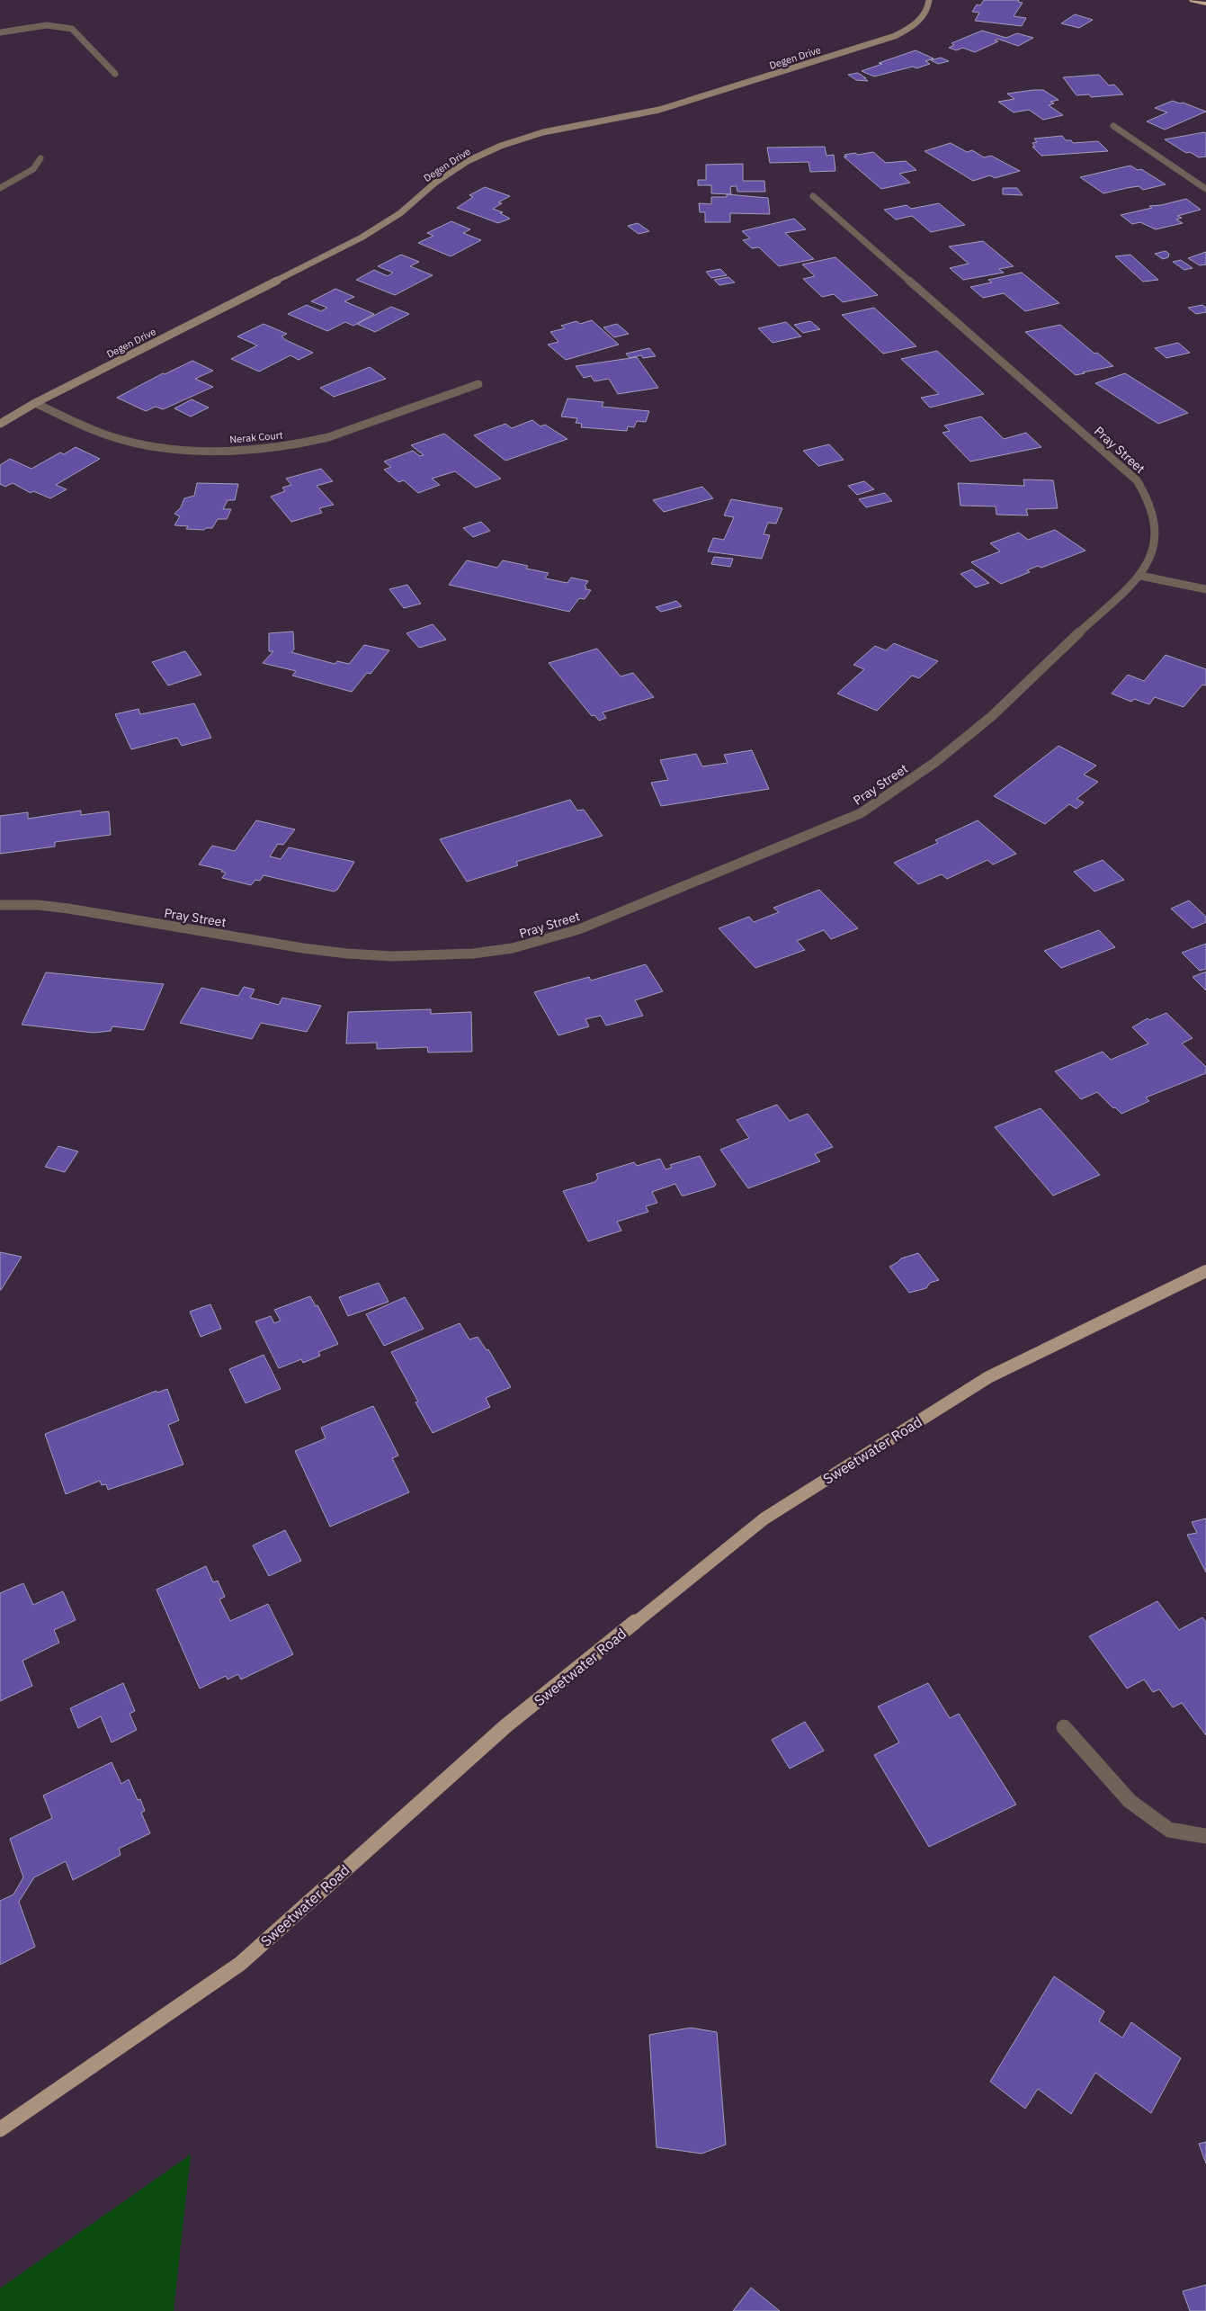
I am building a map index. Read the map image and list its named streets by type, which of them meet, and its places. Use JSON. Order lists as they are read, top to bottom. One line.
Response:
{"streets":{"main road":["Sweetwater Road"],"street":["Degen Drive","Nerak Court","Pray Street"]},"crossings":[["Degen Drive","Nerak Court"]]}
